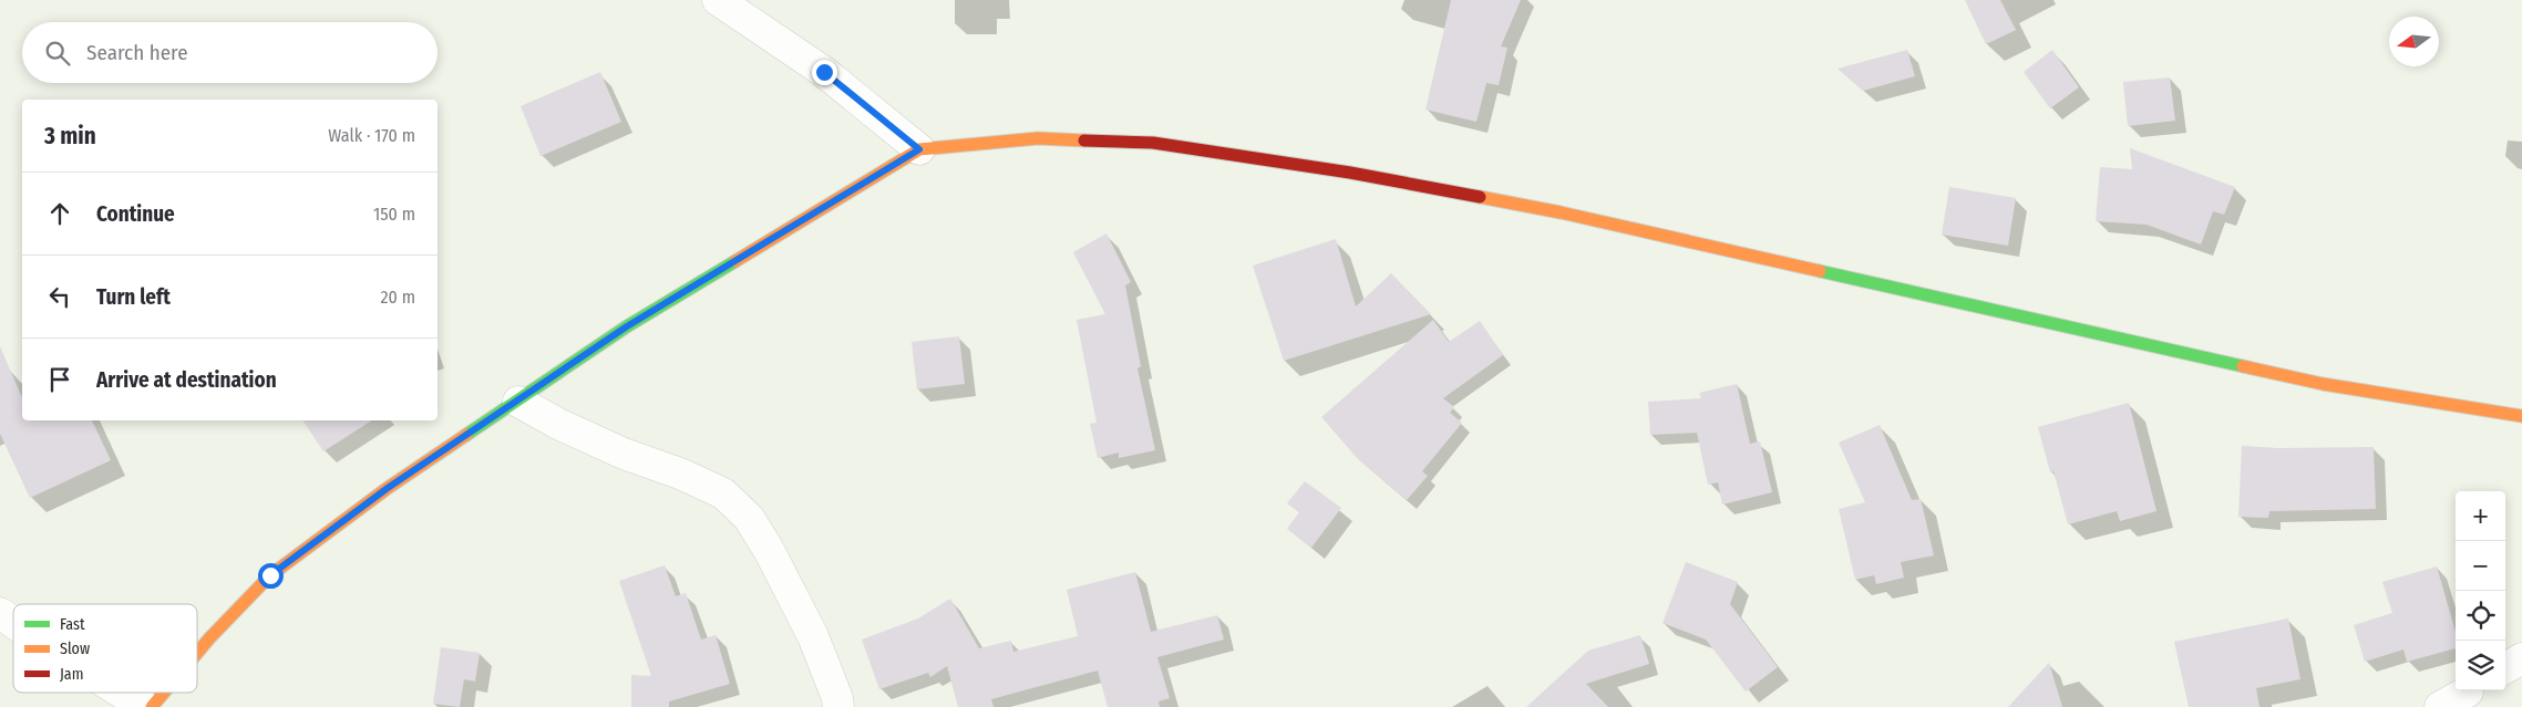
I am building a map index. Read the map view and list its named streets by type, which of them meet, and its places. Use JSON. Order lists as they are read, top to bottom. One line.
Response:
{"legend":["Fast","Slow","Jam"],"north":"left","page":{"search":"Search here","heading":["3 min","Walk · 170 m"],"list":[["Continue","150 m"],["Turn left","20 m"],"Arrive at destination"],"map_buttons":["+","−"]}}
